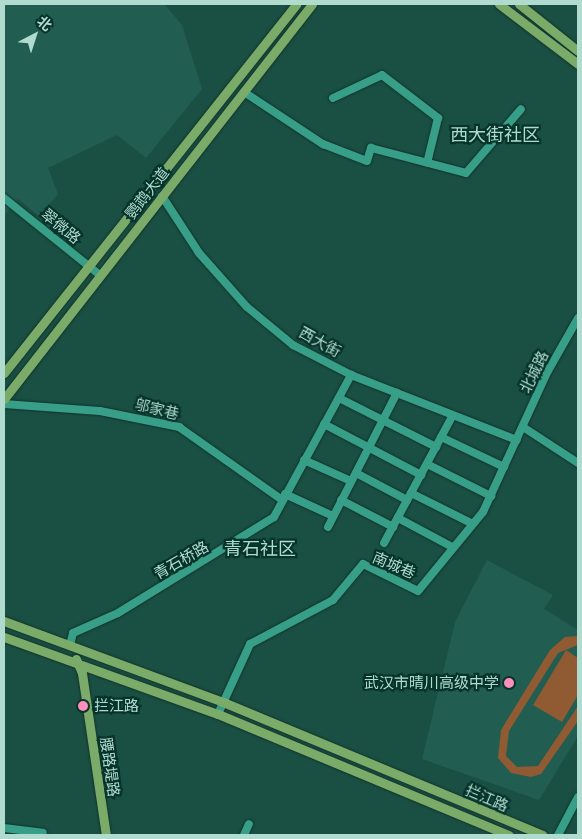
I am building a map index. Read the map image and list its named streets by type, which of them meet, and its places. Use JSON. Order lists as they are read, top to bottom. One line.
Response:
{"streets":{"main road":["鹦鹉大道","腰路堤路","拦江路"],"street":["翠微路","西大街","北城路","邬家巷","青石桥路","南城巷"]},"crossings":[["鹦鹉大道","翠微路"],["鹦鹉大道","西大街"],["西大街","北城路"],["西大街","青石桥路"],["西大街","南城巷"],["北城路","南城巷"],["邬家巷","青石桥路"],["青石桥路","腰路堤路"],["青石桥路","拦江路"],["南城巷","拦江路"],["腰路堤路","拦江路"]],"districts":["西大街社区","青石社区"],"places":["武汉市晴川高级中学","拦江路"],"north":"top right"}
